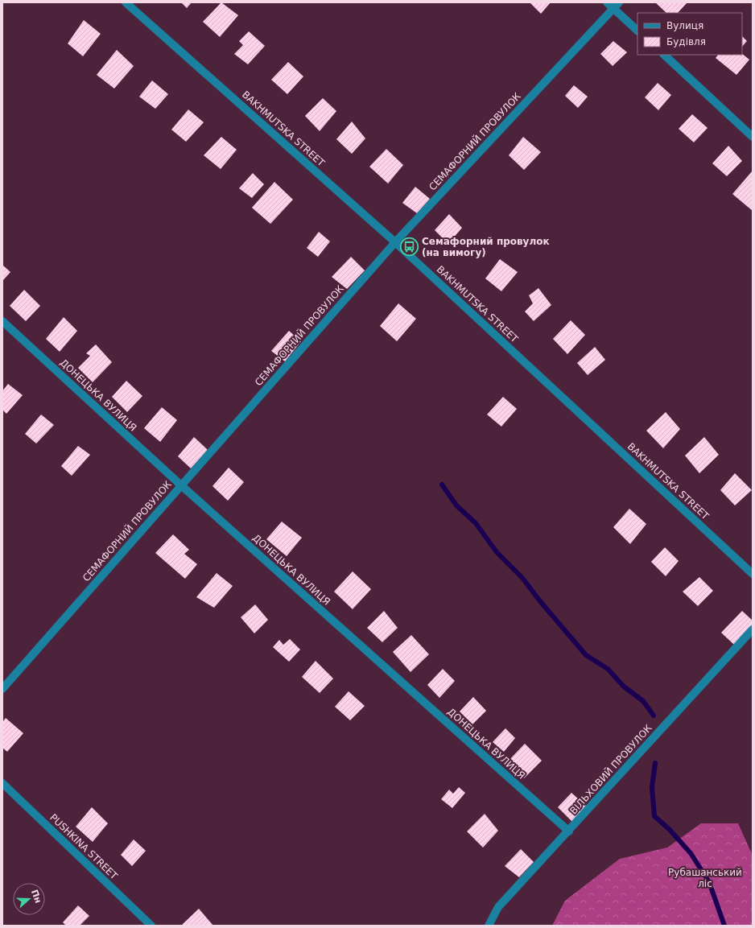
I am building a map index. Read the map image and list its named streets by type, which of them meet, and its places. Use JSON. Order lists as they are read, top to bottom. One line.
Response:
{"streets":{"street":["BAKHMUTSKA STREET","СЕМАФОРНИЙ ПРОВУЛОК","ДОНЕЦЬКА ВУЛИЦЯ","ВІЛЬХОВИЙ ПРОВУЛОК","PUSHKINA STREET"]},"crossings":[["BAKHMUTSKA STREET","СЕМАФОРНИЙ ПРОВУЛОК"],["СЕМАФОРНИЙ ПРОВУЛОК","ДОНЕЦЬКА ВУЛИЦЯ"],["ДОНЕЦЬКА ВУЛИЦЯ","ВІЛЬХОВИЙ ПРОВУЛОК"]],"parks":["Рубашанський ліс"],"places":{"bus stop":["Семафорний провулок (на вимогу)"]},"legend":["Вулиця","Будівля"],"north":"right"}
